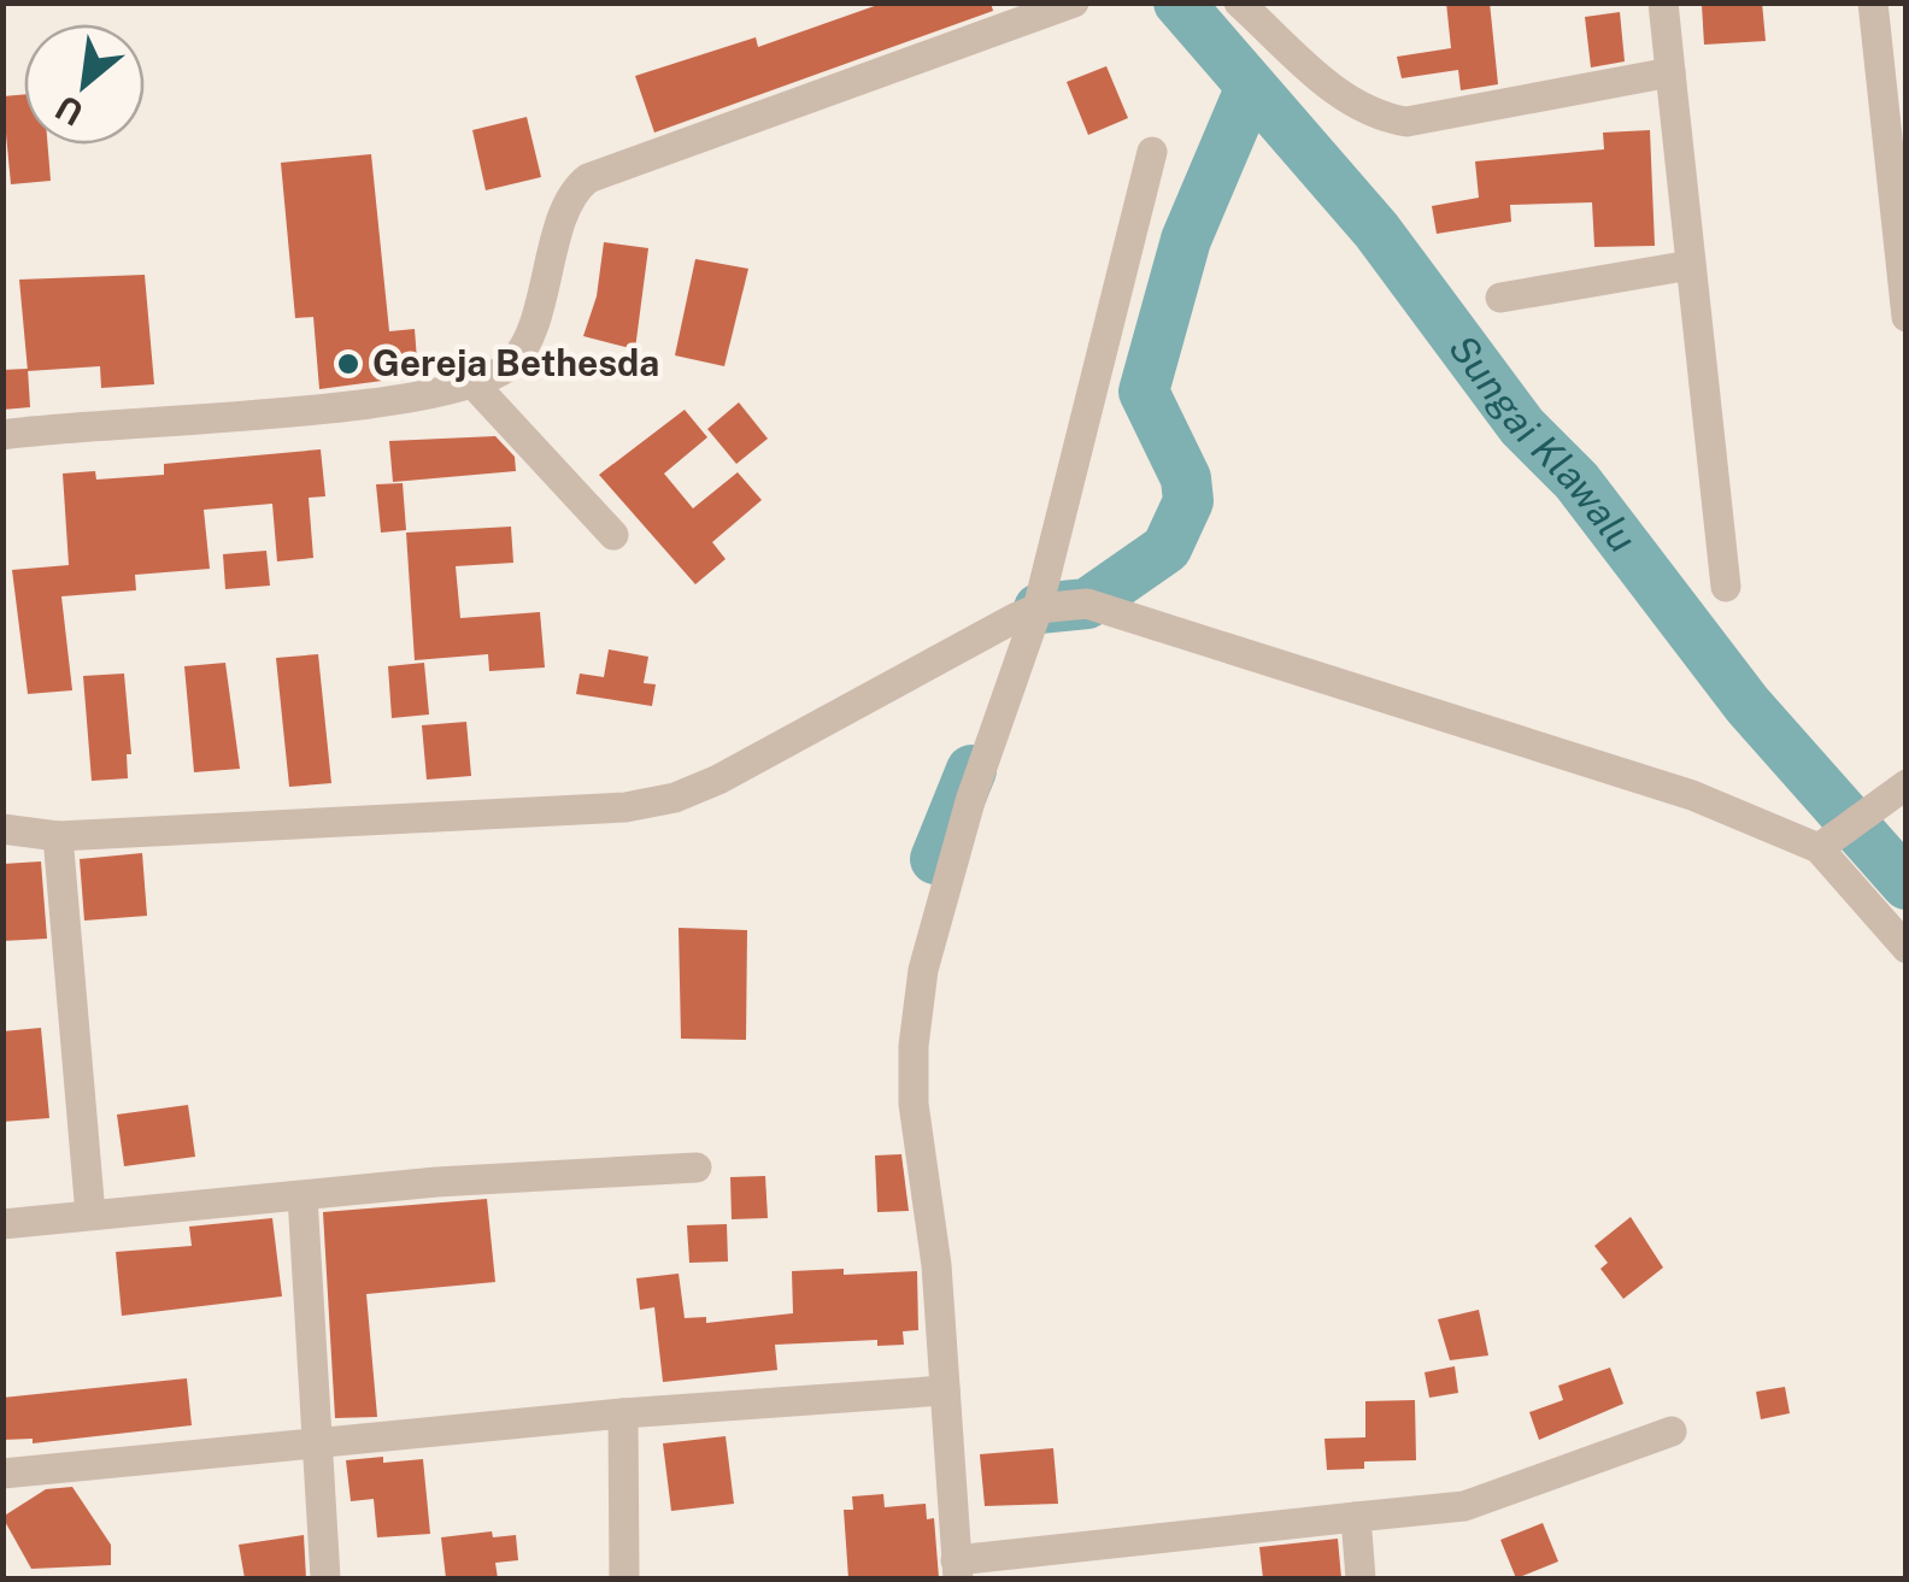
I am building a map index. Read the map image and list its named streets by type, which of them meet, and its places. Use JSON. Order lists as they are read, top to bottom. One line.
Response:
{"water":["Sungai Klawalu"],"places":["Gereja Bethesda"],"north":"bottom left"}
